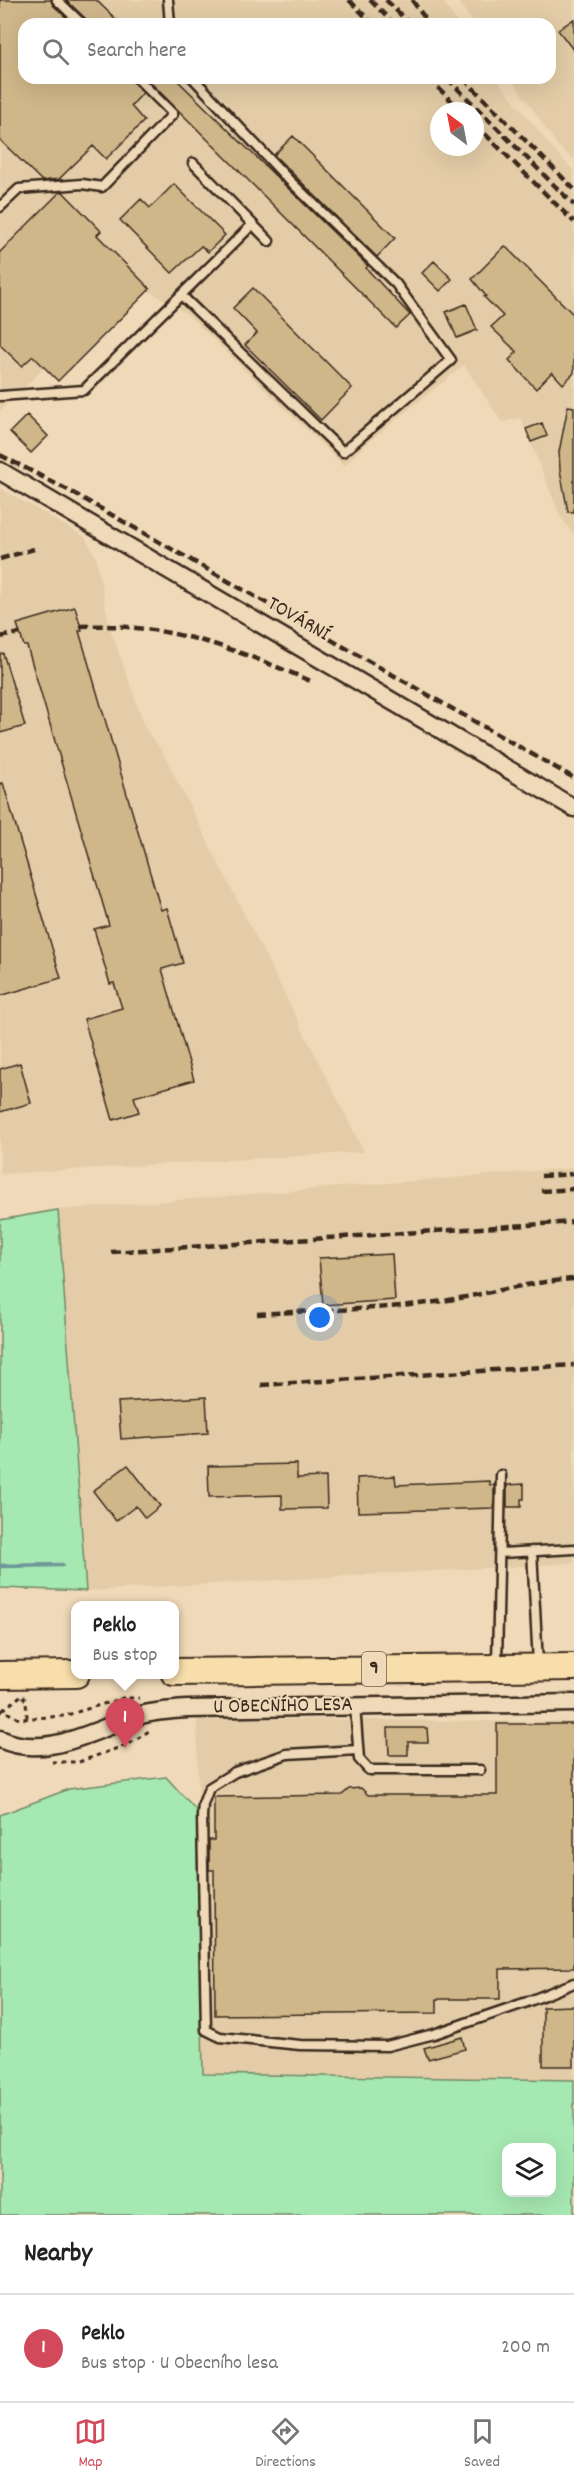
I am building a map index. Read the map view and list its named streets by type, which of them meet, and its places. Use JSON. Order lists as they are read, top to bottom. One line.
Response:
{"streets":{"main road":["9","U OBECNÍHO LESA"],"street":["TOVÁRNÍ"]},"north":"top left","page":{"search":"Search here","popup":["Peklo","Bus stop"],"pins":"1","heading":"Nearby","list":[{"mark":"1","name":"Peklo","note":"Bus stop · U Obecního lesa","value":"200 m"}],"nav":["Map","Directions","Saved"]}}
